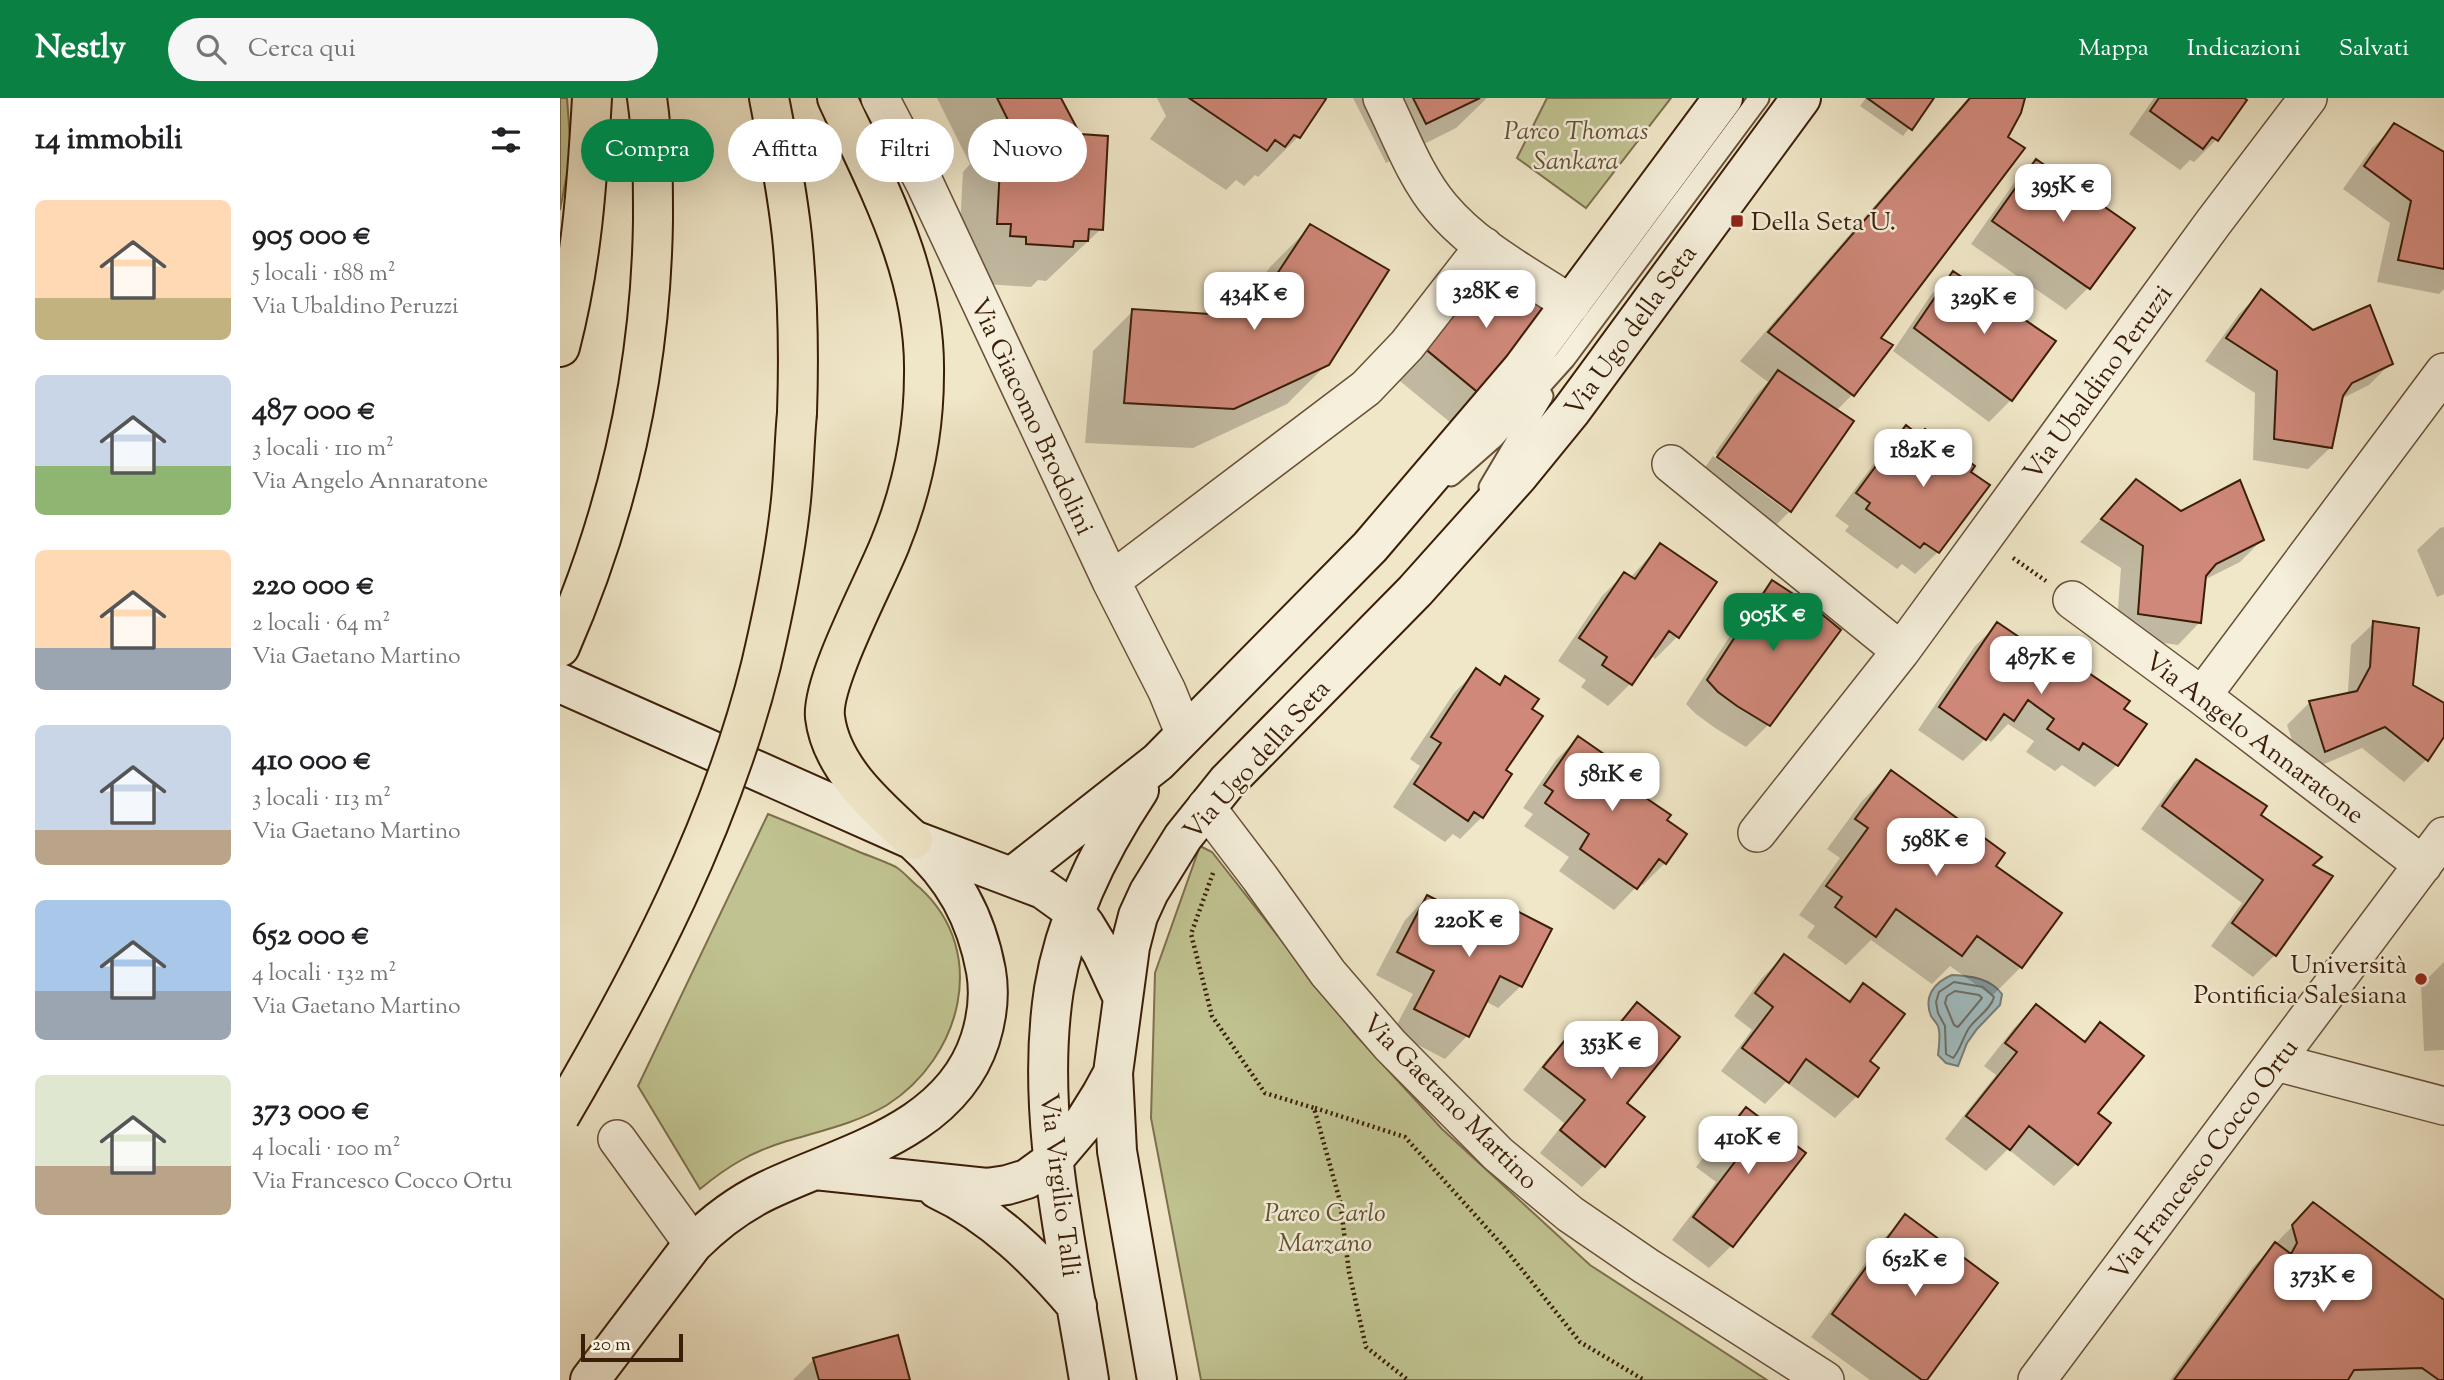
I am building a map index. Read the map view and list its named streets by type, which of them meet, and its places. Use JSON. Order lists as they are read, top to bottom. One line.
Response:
{"streets":{"street":["Via Ugo della Seta","Via Ubaldino Peruzzi","Via Giacomo Brodolini","Via Angelo Annaratone","Via Gaetano Martino","Via Francesco Cocco Ortu","Via Virgilio Talli"]},"crossings":[["Via Ugo della Seta","Via Giacomo Brodolini"],["Via Ugo della Seta","Via Gaetano Martino"],["Via Ugo della Seta","Via Virgilio Talli"],["Via Angelo Annaratone","Via Francesco Cocco Ortu"]],"parks":["Parco Thomas Sankara","Parco Carlo Marzano"],"places":{"transit":["Della Seta U."],"other":["Università Pontificia Salesiana"]},"scale_bar":"20 m","page":{"header":"Nestly","search":"Cerca qui","nav":["Mappa","Indicazioni","Salvati"],"heading":"14 immobili","chip":["Compra","Affitta","Filtri","Nuovo"],"price":["395K €","328K €","434K €","329K €","182K €","905K €","487K €","581K €","598K €","220K €","353K €","410K €","652K €","373K €"],"list":[{"name":"905 000 €","note":"5 locali · 188 m² · Via Ubaldino Peruzzi"},{"name":"487 000 €","note":"3 locali · 110 m² · Via Angelo Annaratone"},{"name":"220 000 €","note":"2 locali · 64 m² · Via Gaetano Martino"},{"name":"410 000 €","note":"3 locali · 113 m² · Via Gaetano Martino"},{"name":"652 000 €","note":"4 locali · 132 m² · Via Gaetano Martino"},{"name":"373 000 €","note":"4 locali · 100 m² · Via Francesco Cocco Ortu"}],"scale":"20 m"}}
